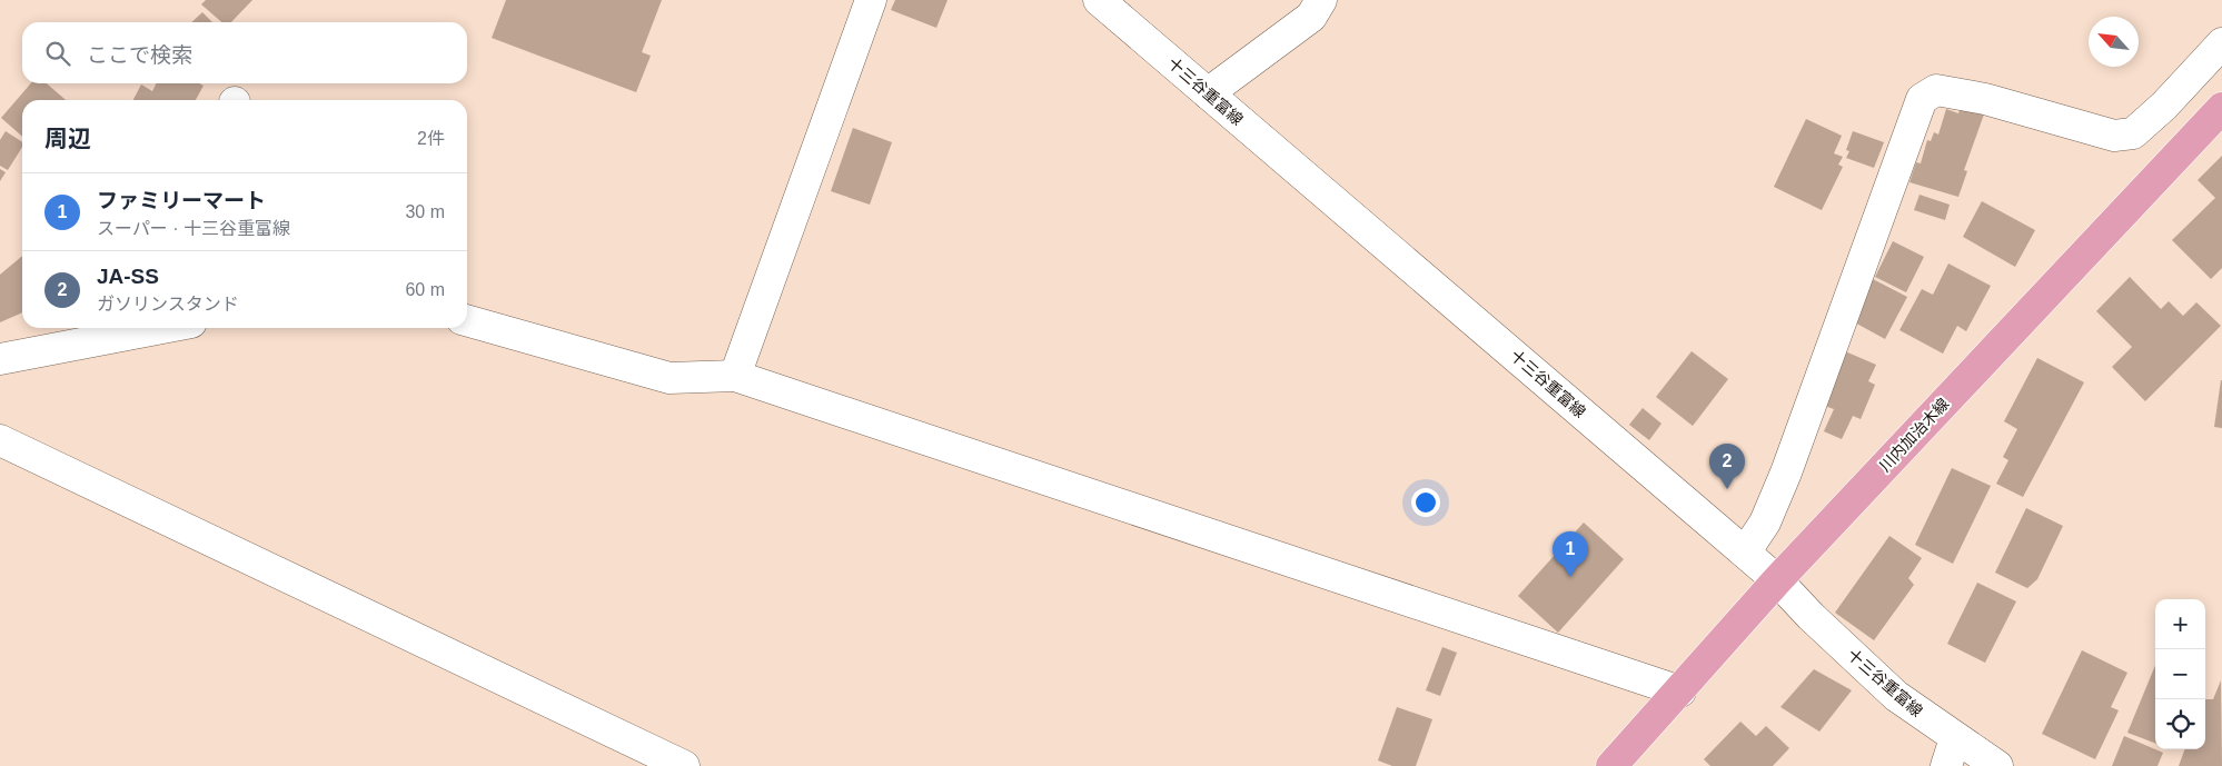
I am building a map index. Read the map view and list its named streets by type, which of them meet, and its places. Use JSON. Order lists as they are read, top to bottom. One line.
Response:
{"streets":{"main road":["川内加治木線"],"street":["十三谷重富線"]},"crossings":[["十三谷重富線","川内加治木線"]],"north":"top left","page":{"search":"ここで検索","heading":["周辺","2件"],"list":[{"mark":"1","name":"ファミリーマート","note":"スーパー · 十三谷重富線","value":"30 m"},{"mark":"2","name":"JA-SS","note":"ガソリンスタンド","value":"60 m"}],"pins":["2","1"],"map_buttons":["+","−"]}}
